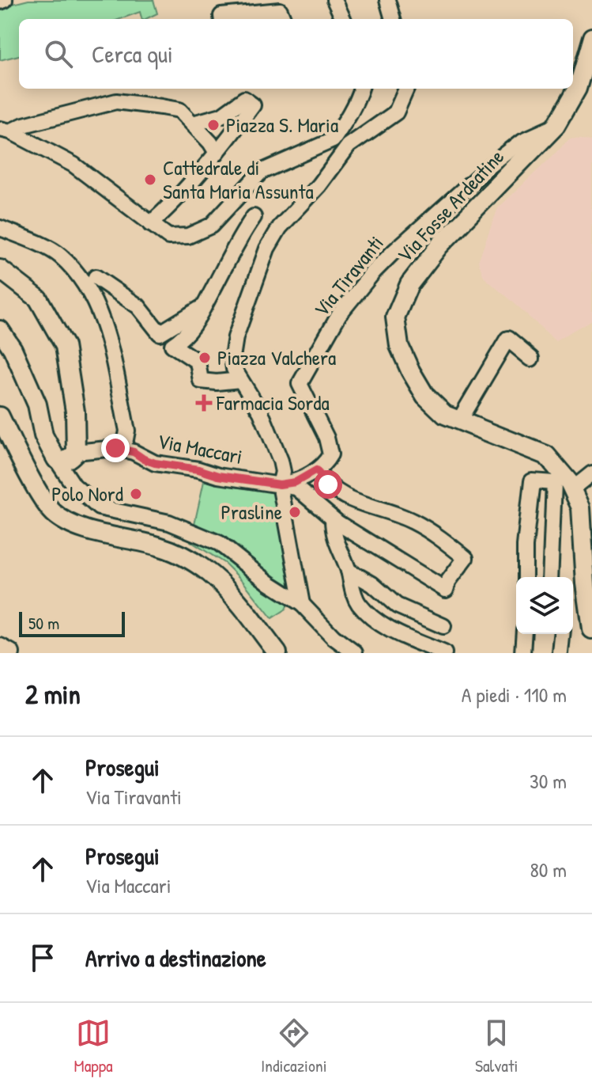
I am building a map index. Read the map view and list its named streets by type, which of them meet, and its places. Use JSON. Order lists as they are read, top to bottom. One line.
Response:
{"streets":{"main road":["Via Fosse Ardeatine"],"street":["Via Tiravanti","Via Maccari"]},"crossings":[["Via Fosse Ardeatine","Via Tiravanti"]],"places":{"other":["Piazza S. Maria","Cattedrale di Santa Maria Assunta","Piazza Valchera","Polo Nord","Prasline"],"health":["Farmacia Sorda"]},"scale_bar":"50 m","page":{"search":"Cerca qui","scale":"50 m","heading":["2 min","A piedi · 110 m"],"list":[["Prosegui","Via Tiravanti","30 m"],["Prosegui","Via Maccari","80 m"],"Arrivo a destinazione"],"nav":["Mappa","Indicazioni","Salvati"]}}
